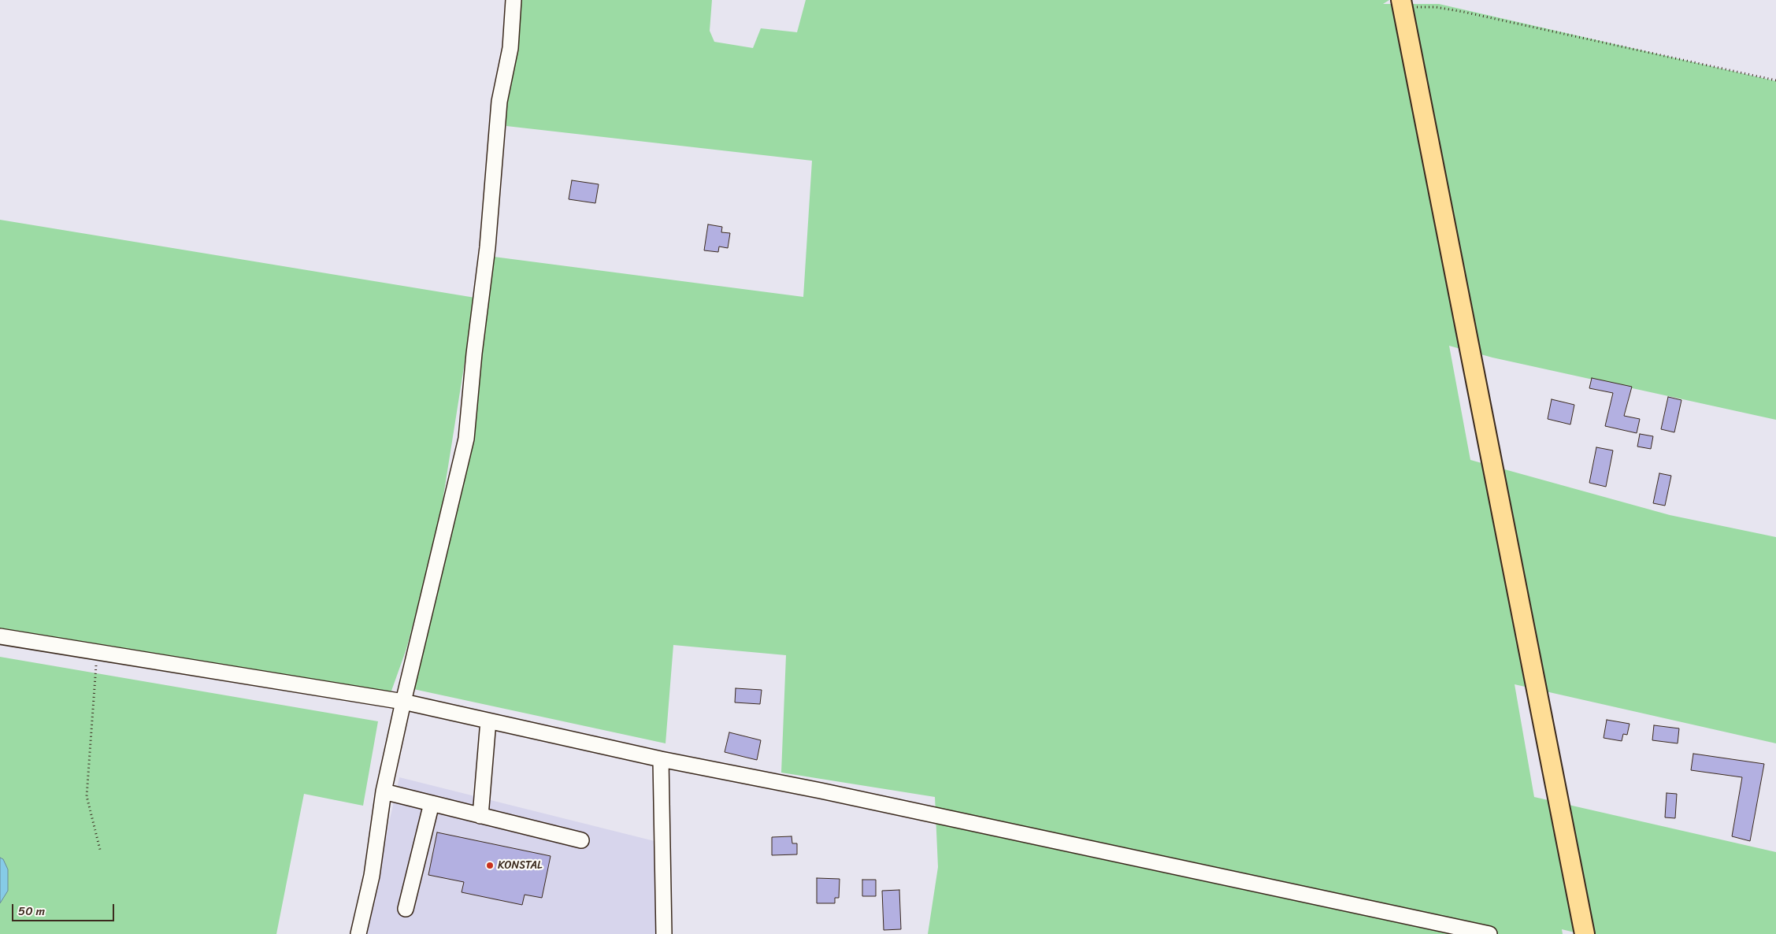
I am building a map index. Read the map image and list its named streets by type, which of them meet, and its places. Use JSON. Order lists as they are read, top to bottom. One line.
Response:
{"places":["KONSTAL"],"scale_bar":"50 m"}
